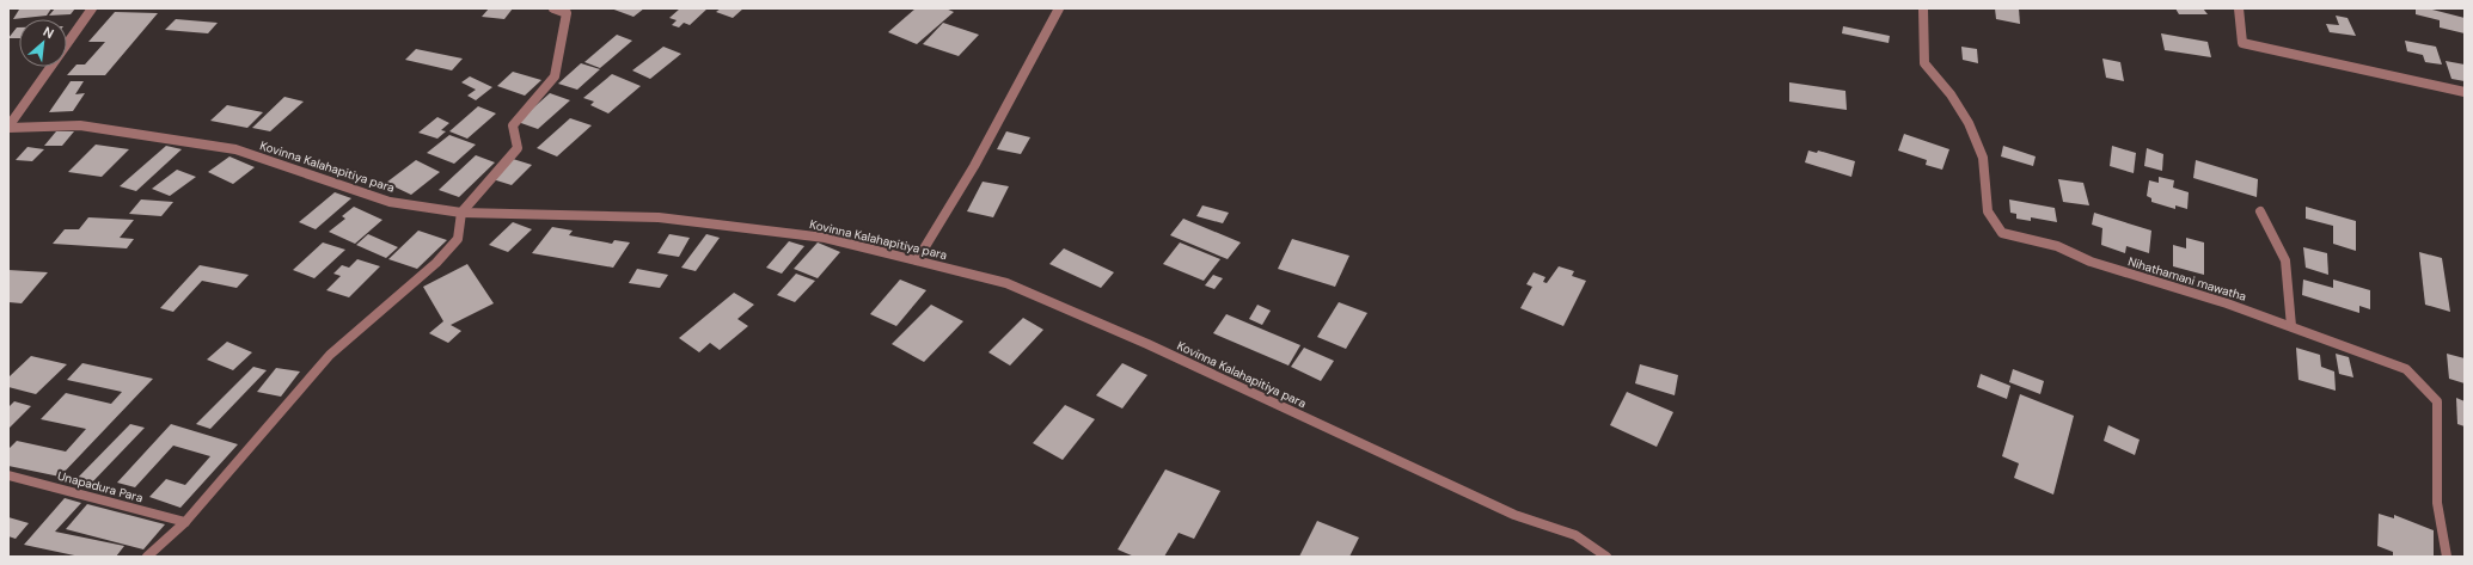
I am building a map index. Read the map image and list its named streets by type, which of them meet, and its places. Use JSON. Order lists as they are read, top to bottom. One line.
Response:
{"streets":{"street":["Kovinna Kalahapitiya para","Nihathamani mawatha","Unapadura Para"]},"north":"top right"}
